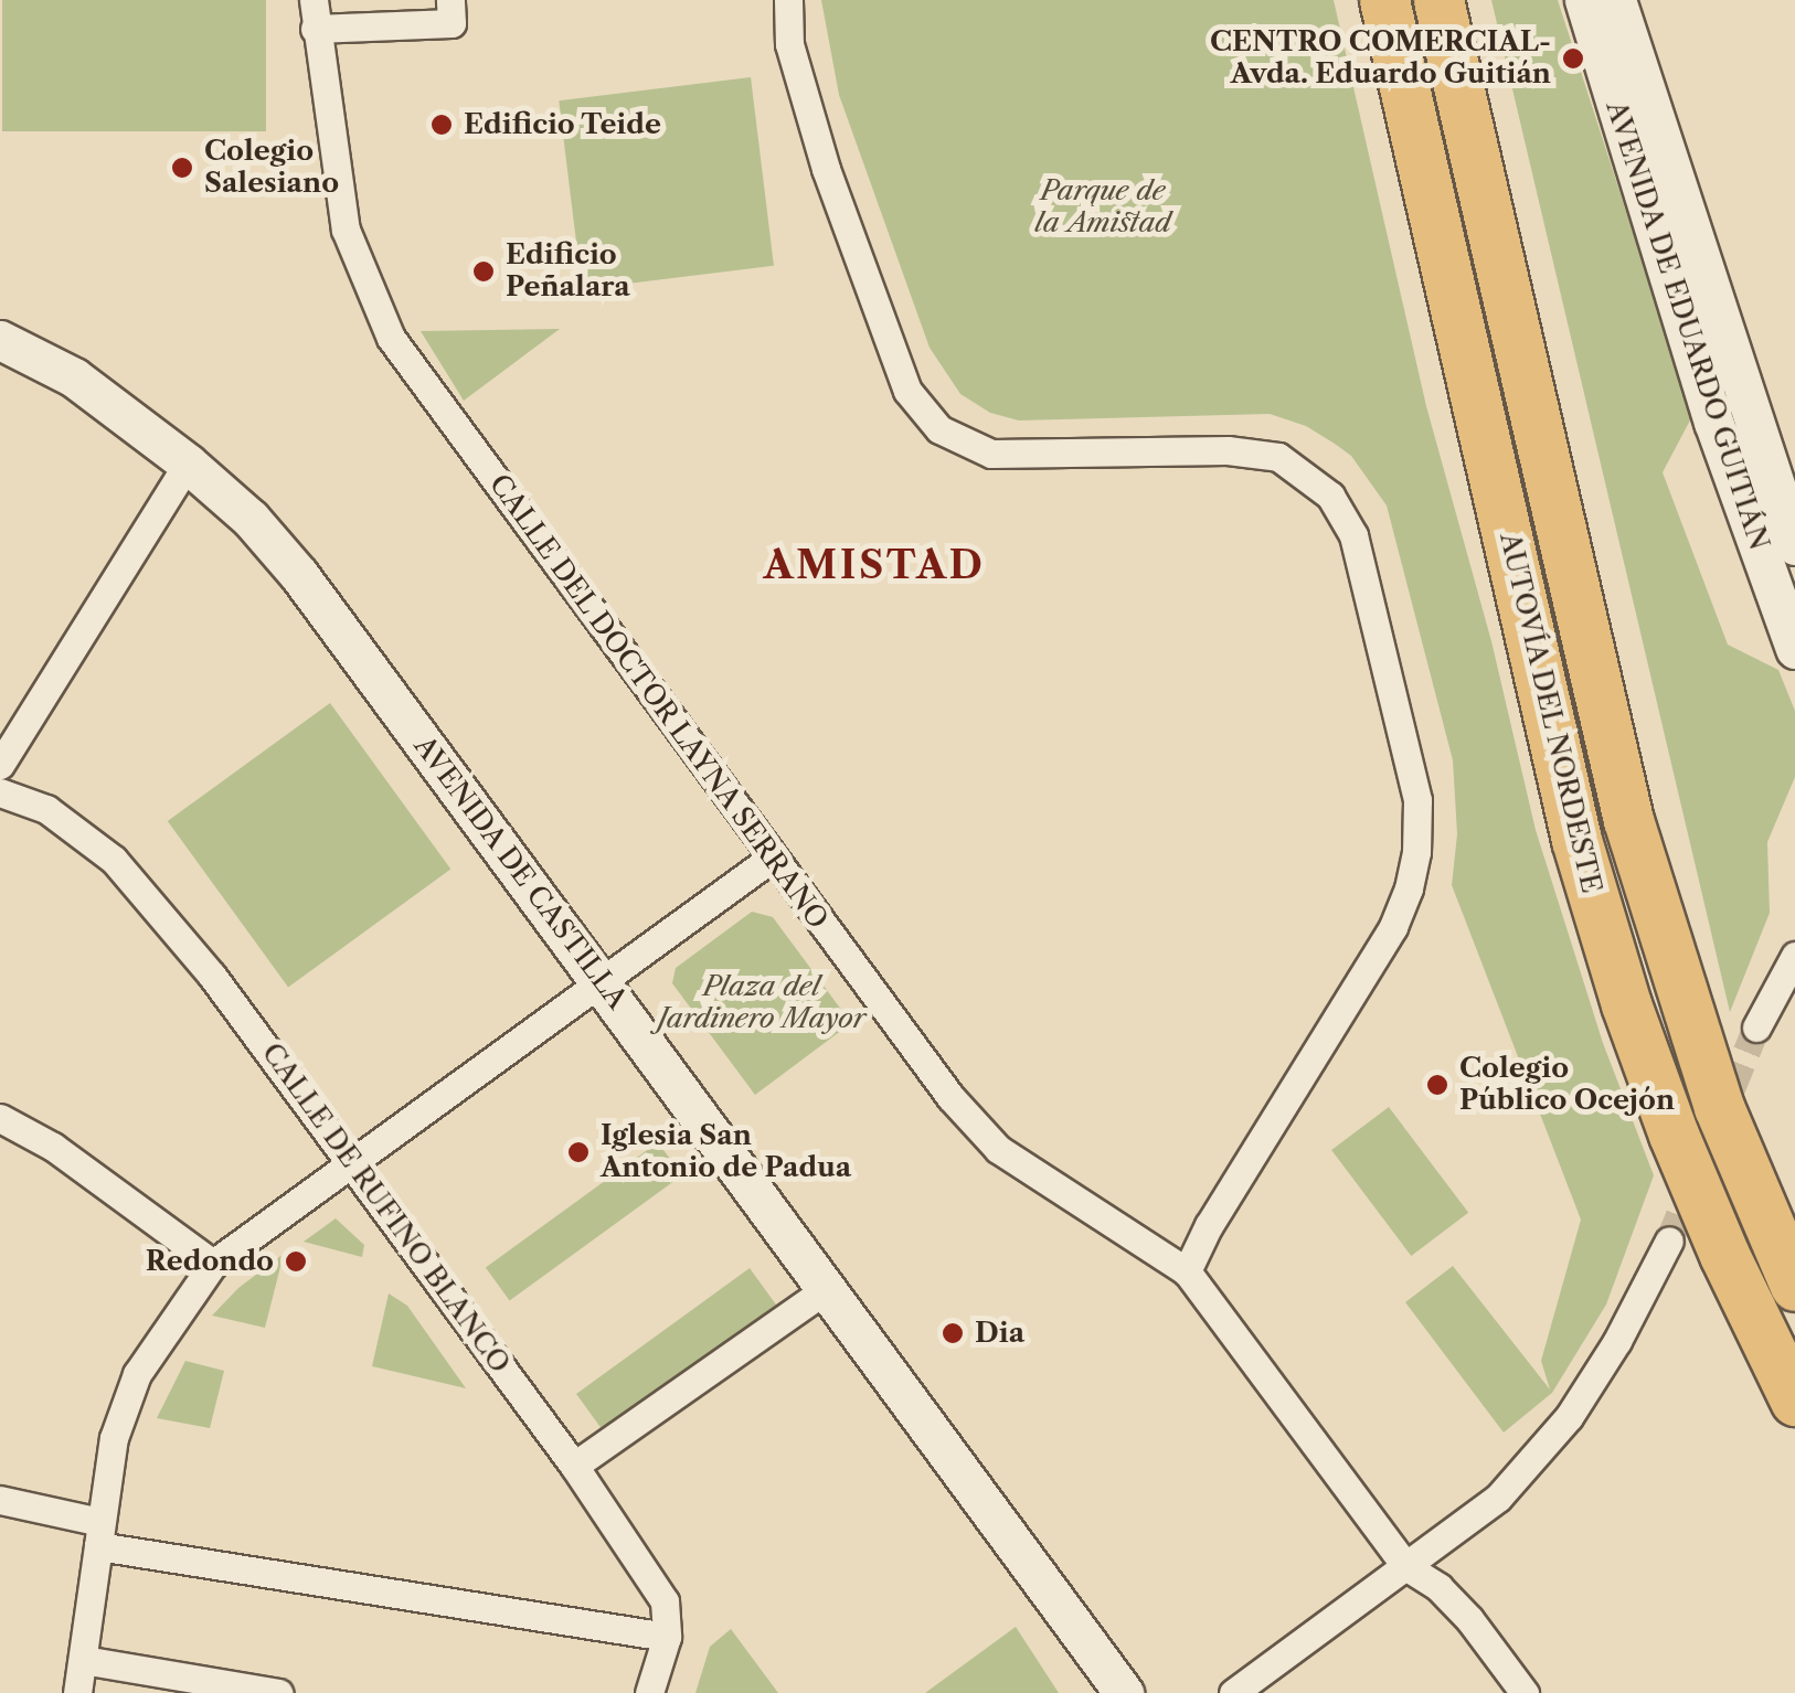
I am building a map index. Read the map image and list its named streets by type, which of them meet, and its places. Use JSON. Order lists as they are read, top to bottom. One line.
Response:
{"streets":{"highway":["AUTOVÍA DEL NORDESTE"],"street":["AVENIDA DE EDUARDO GUITIÁN","CALLE DEL DOCTOR LAYNA SERRANO","AVENIDA DE CASTILLA","CALLE DE RUFINO BLANCO"]},"districts":["AMISTAD"],"parks":["Parque de la Amistad","Plaza del Jardinero Mayor"],"places":["CENTRO COMERCIAL- Avda. Eduardo Guitián","Edificio Teide","Colegio Salesiano","Edificio Peñalara","Colegio Público Ocejón","Iglesia San Antonio de Padua","Redondo","Dia"]}
